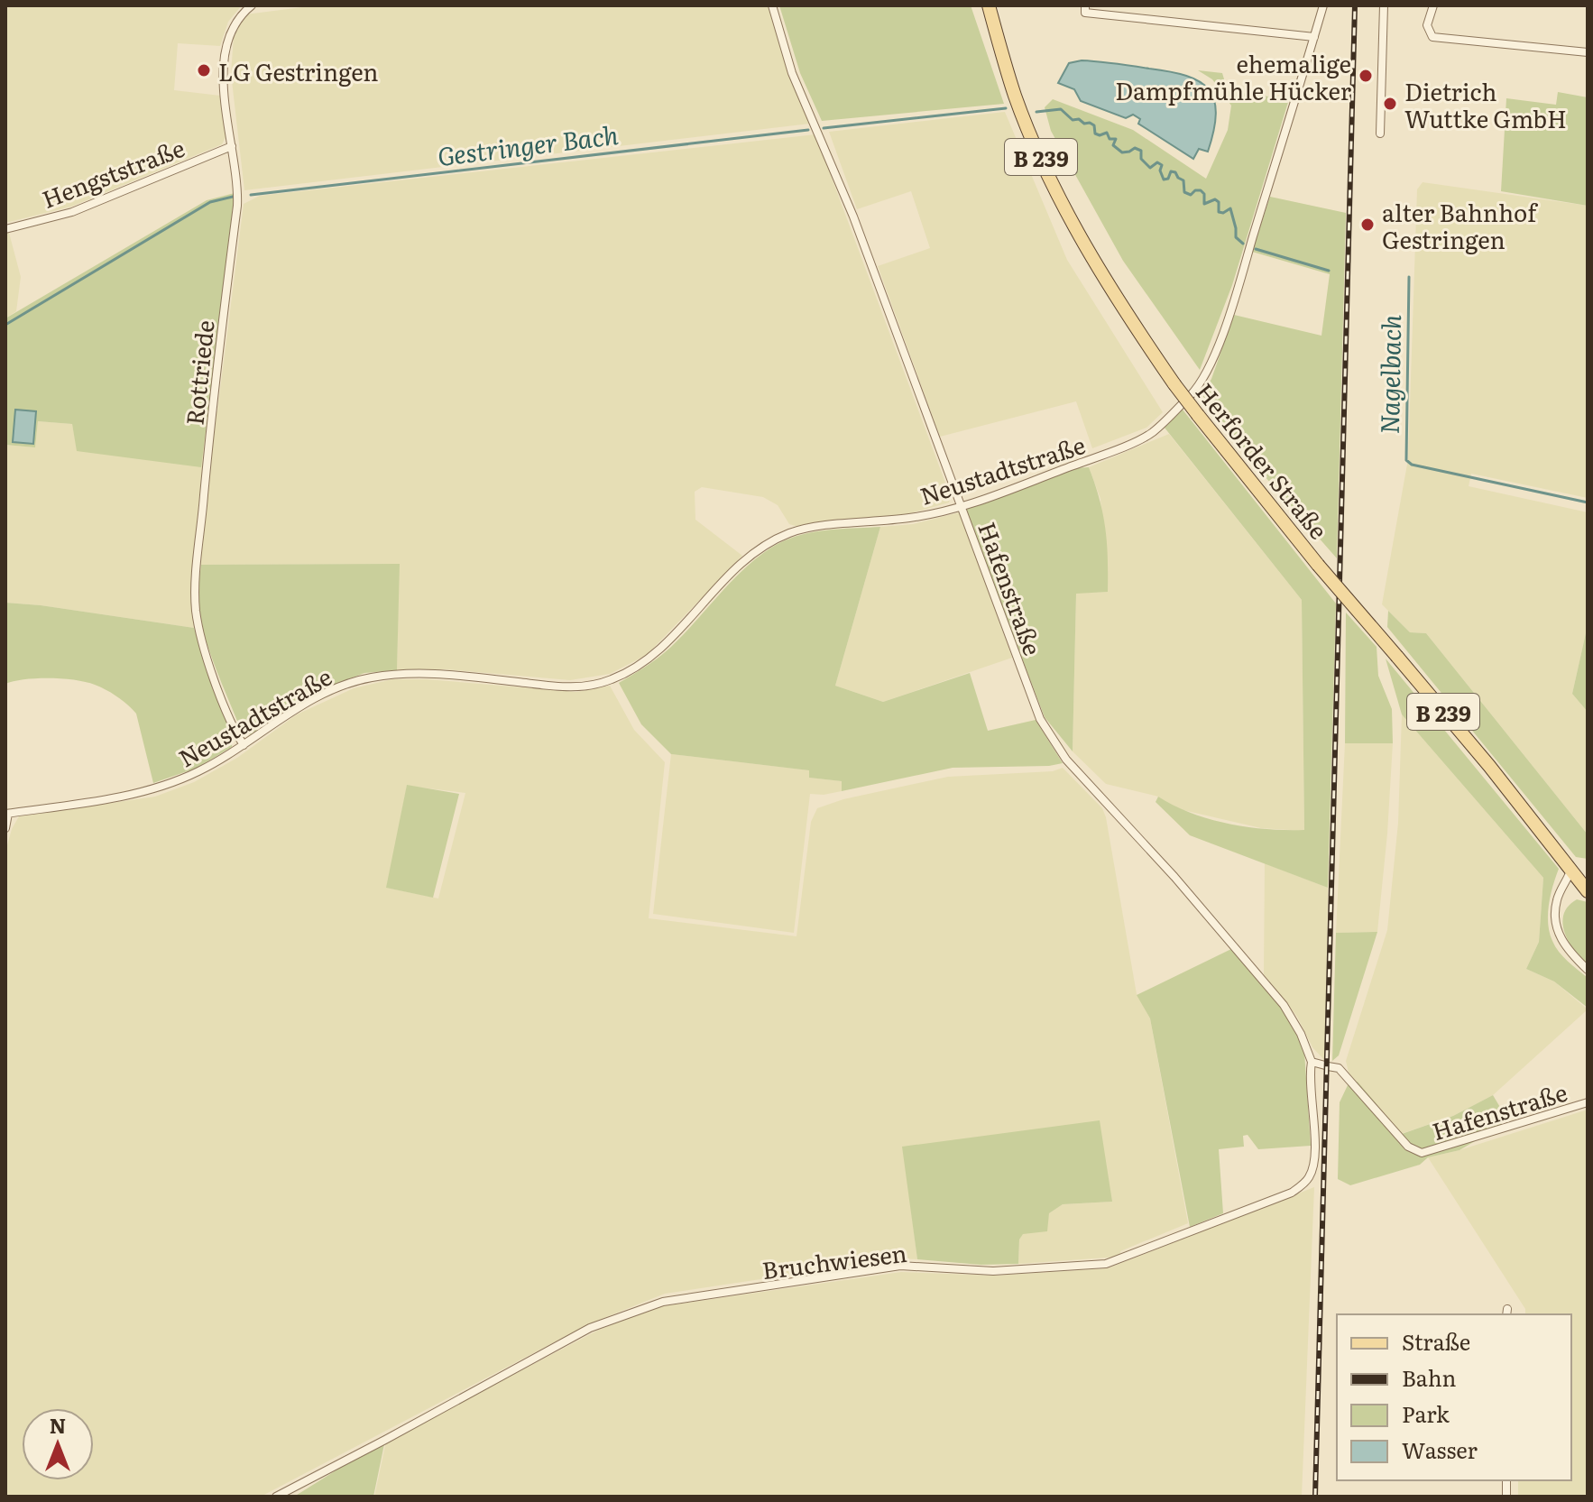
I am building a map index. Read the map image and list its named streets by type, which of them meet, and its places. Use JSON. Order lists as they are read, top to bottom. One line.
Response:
{"streets":{"main road":["B 239","Herforder Straße"],"street":["Hengststraße","Rottriede","Neustadtstraße","Hafenstraße","Bruchwiesen"]},"crossings":[["Hengststraße","Rottriede"],["Rottriede","Neustadtstraße"],["Neustadtstraße","Hafenstraße"],["Hafenstraße","Bruchwiesen"]],"water":["Gestringer Bach","Nagelbach"],"places":["LG Gestringen","ehemalige Dampfmühle Hücker","Dietrich Wuttke GmbH","alter Bahnhof Gestringen"],"legend":["Straße","Bahn","Park","Wasser"],"north":"top"}
